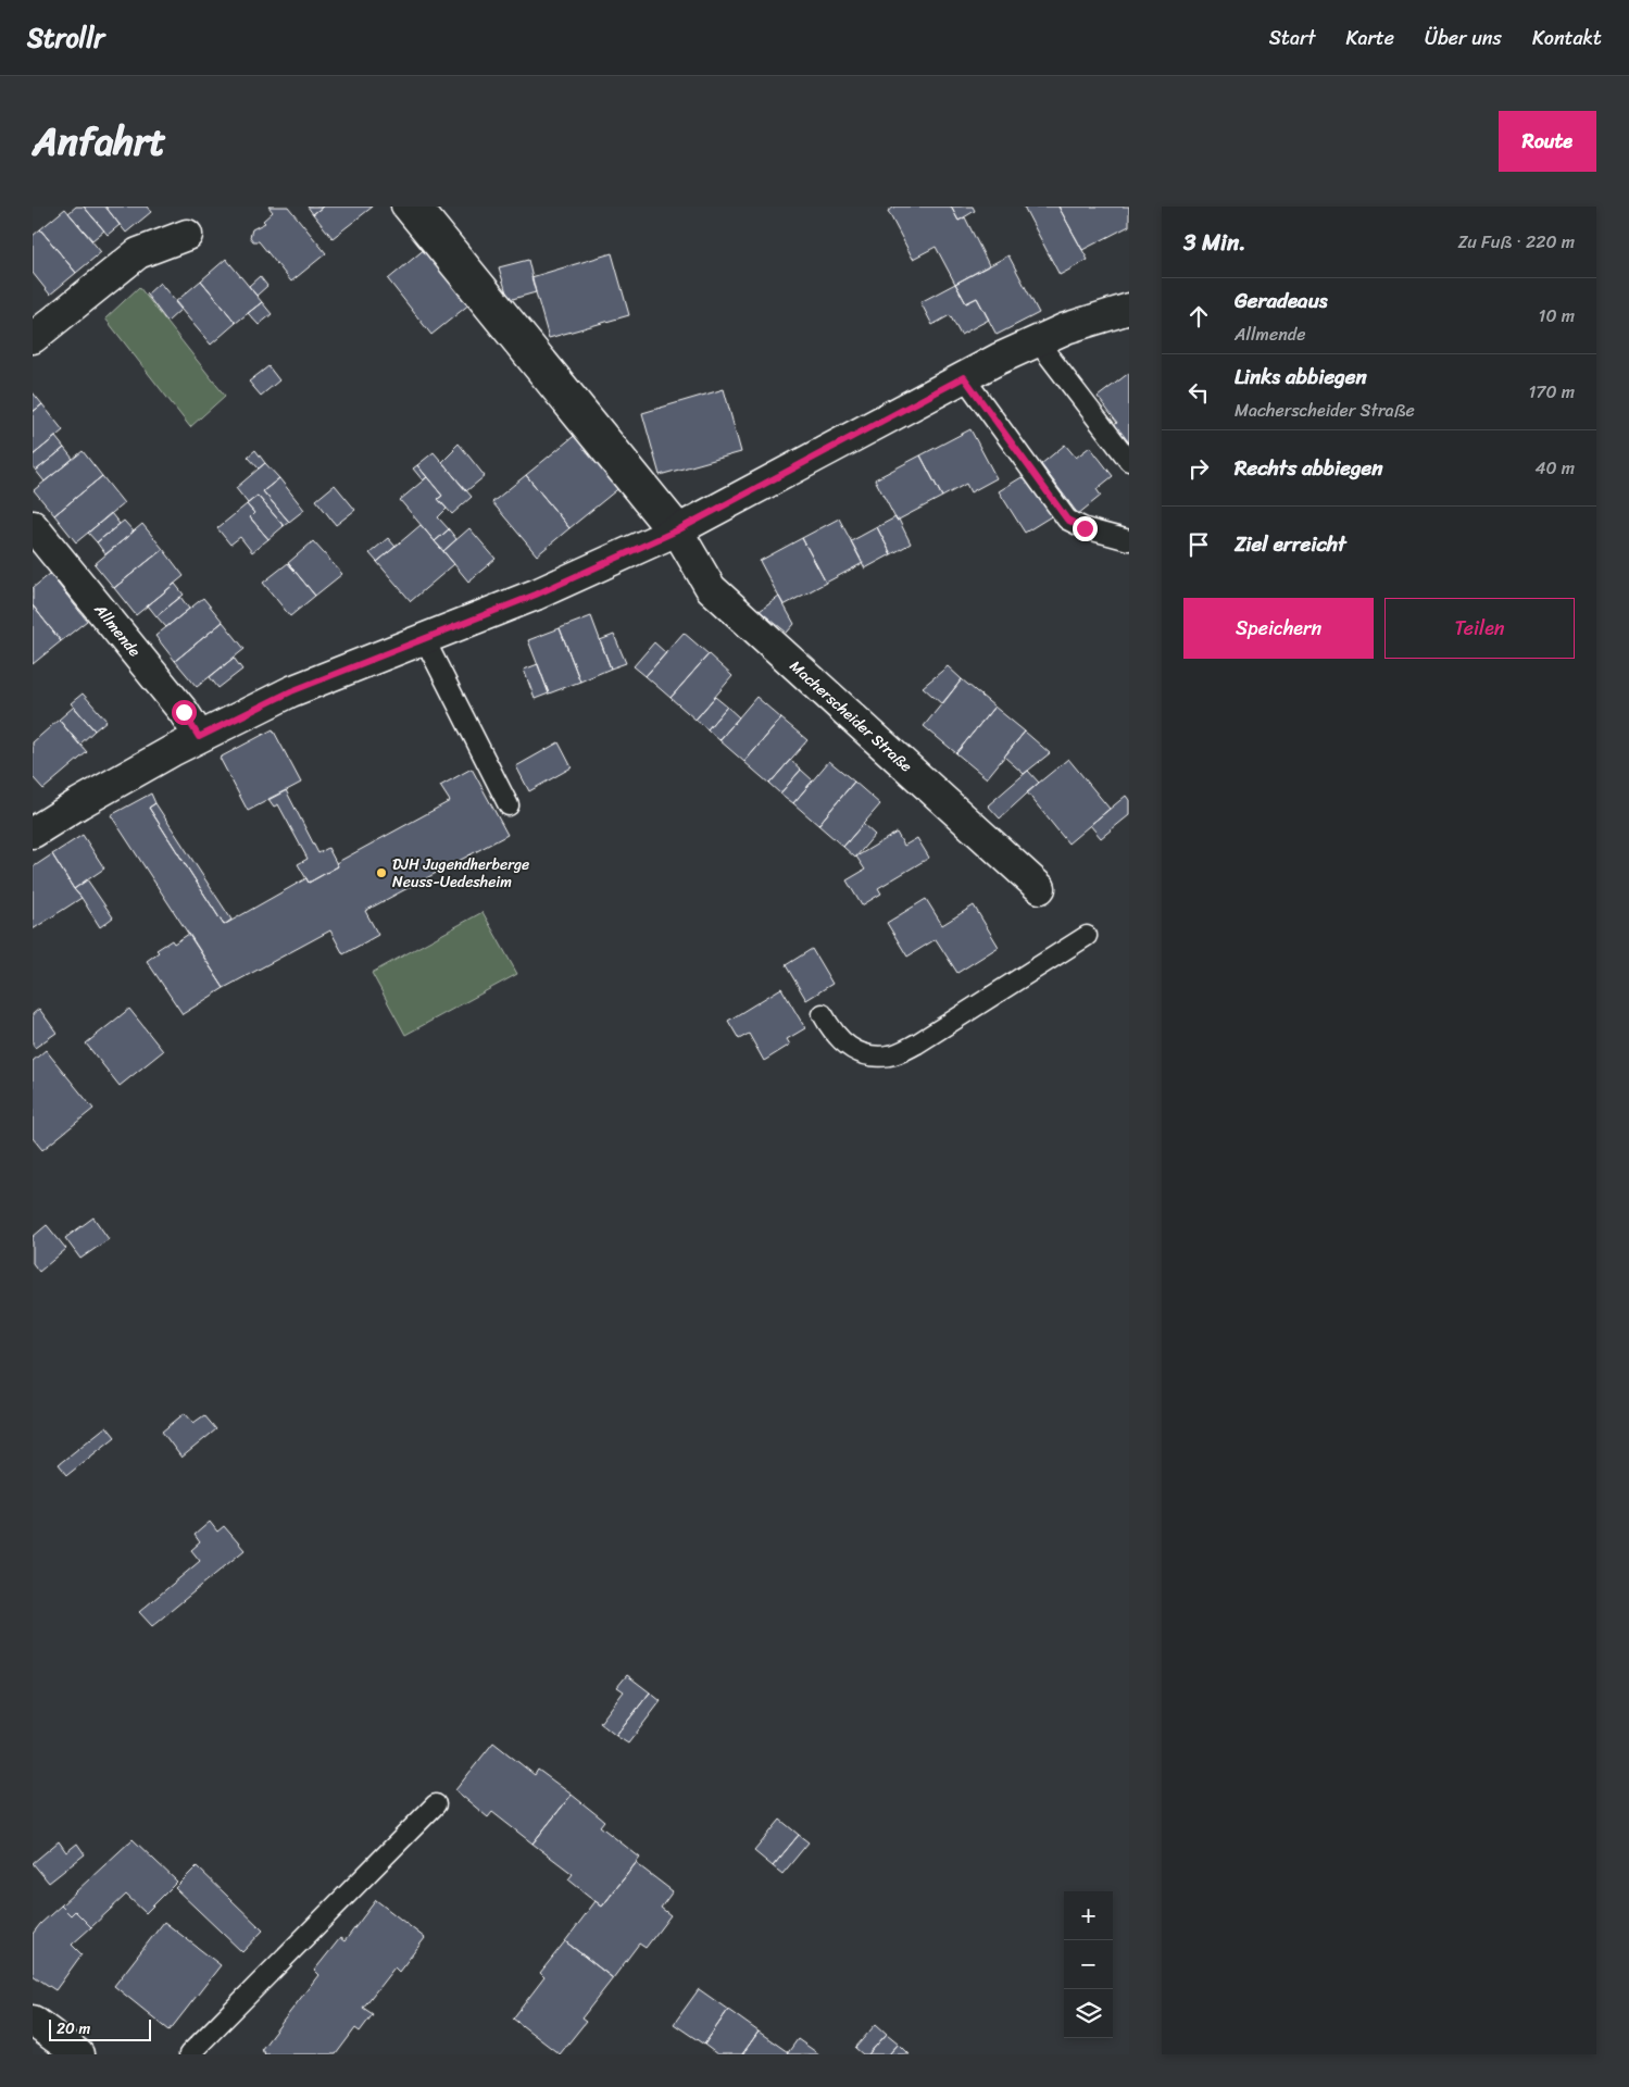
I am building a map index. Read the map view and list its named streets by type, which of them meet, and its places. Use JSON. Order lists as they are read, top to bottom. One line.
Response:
{"streets":{"street":["Allmende","Macherscheider Straße"]},"places":["DJH Jugendherberge Neuss-Uedesheim"],"scale_bar":"20 m","page":{"header":"Strollr","nav":["Start","Karte","Über uns","Kontakt"],"title":"Anfahrt","buttons":["Route",["Speichern","Teilen"]],"heading":["3 Min.","Zu Fuß · 220 m"],"list":[["Geradeaus","Allmende","10 m"],["Links abbiegen","Macherscheider Straße","170 m"],["Rechts abbiegen","40 m"],"Ziel erreicht"],"map_buttons":["+","−"],"scale":"20 m"}}
